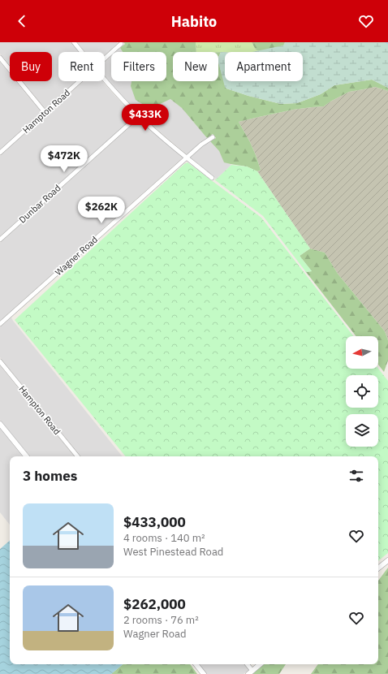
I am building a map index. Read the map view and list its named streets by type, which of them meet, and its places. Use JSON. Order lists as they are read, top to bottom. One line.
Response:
{"streets":{"street":["Hampton Road","Dunbar Road","Wagner Road"]},"north":"left","page":{"header":"Habito","chip":["Buy","Rent","Filters","New","Apartment"],"price":["$433K","$472K","$262K"],"heading":"3 homes","list":[{"name":"$433,000","note":"4 rooms · 140 m² · West Pinestead Road"},{"name":"$262,000","note":"2 rooms · 76 m² · Wagner Road"}]}}
